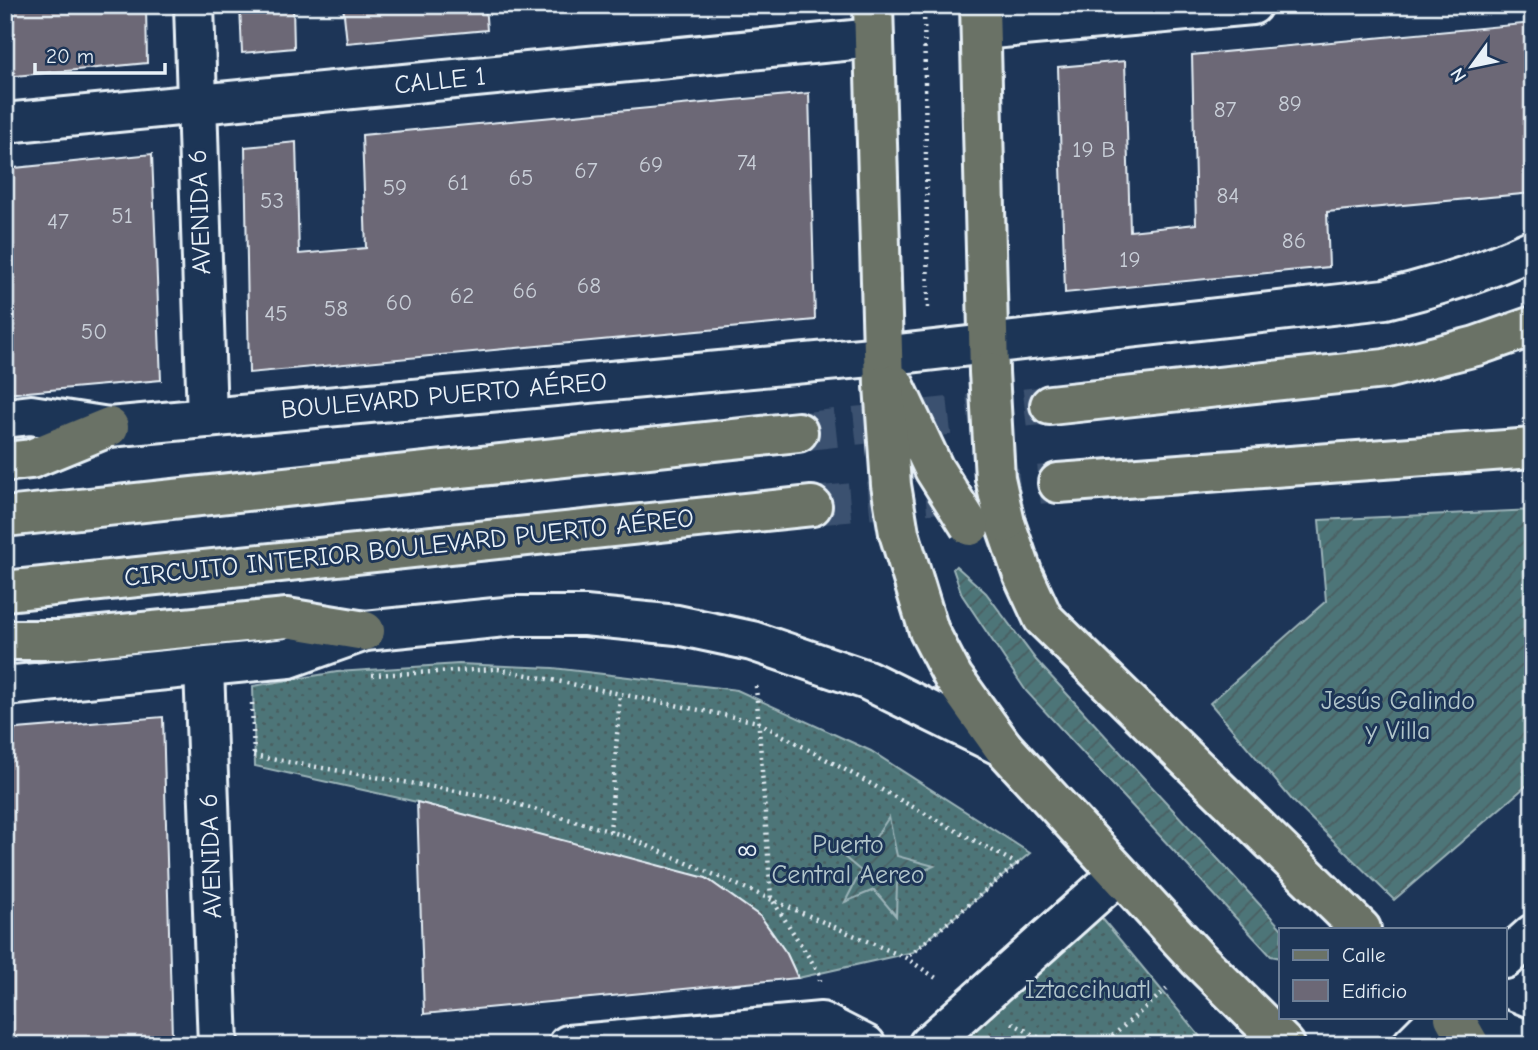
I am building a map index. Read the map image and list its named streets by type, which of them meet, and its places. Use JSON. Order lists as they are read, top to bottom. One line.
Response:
{"streets":{"main road":["CALLE 1","AVENIDA 6","BOULEVARD PUERTO AÉREO","CIRCUITO INTERIOR BOULEVARD PUERTO AÉREO"],"path":["8"]},"crossings":[["CALLE 1","AVENIDA 6"],["AVENIDA 6","BOULEVARD PUERTO AÉREO"]],"parks":["Jesús Galindo y Villa","Puerto Central Aereo","Iztaccihuatl"],"house_numbers":["89","87","19 B","74","69","67","65","61","59","84","53","51","47","86","19","68","66","62","60","58","45","50"],"legend":["Calle","Edificio"],"scale_bar":"20 m","north":"bottom left"}
